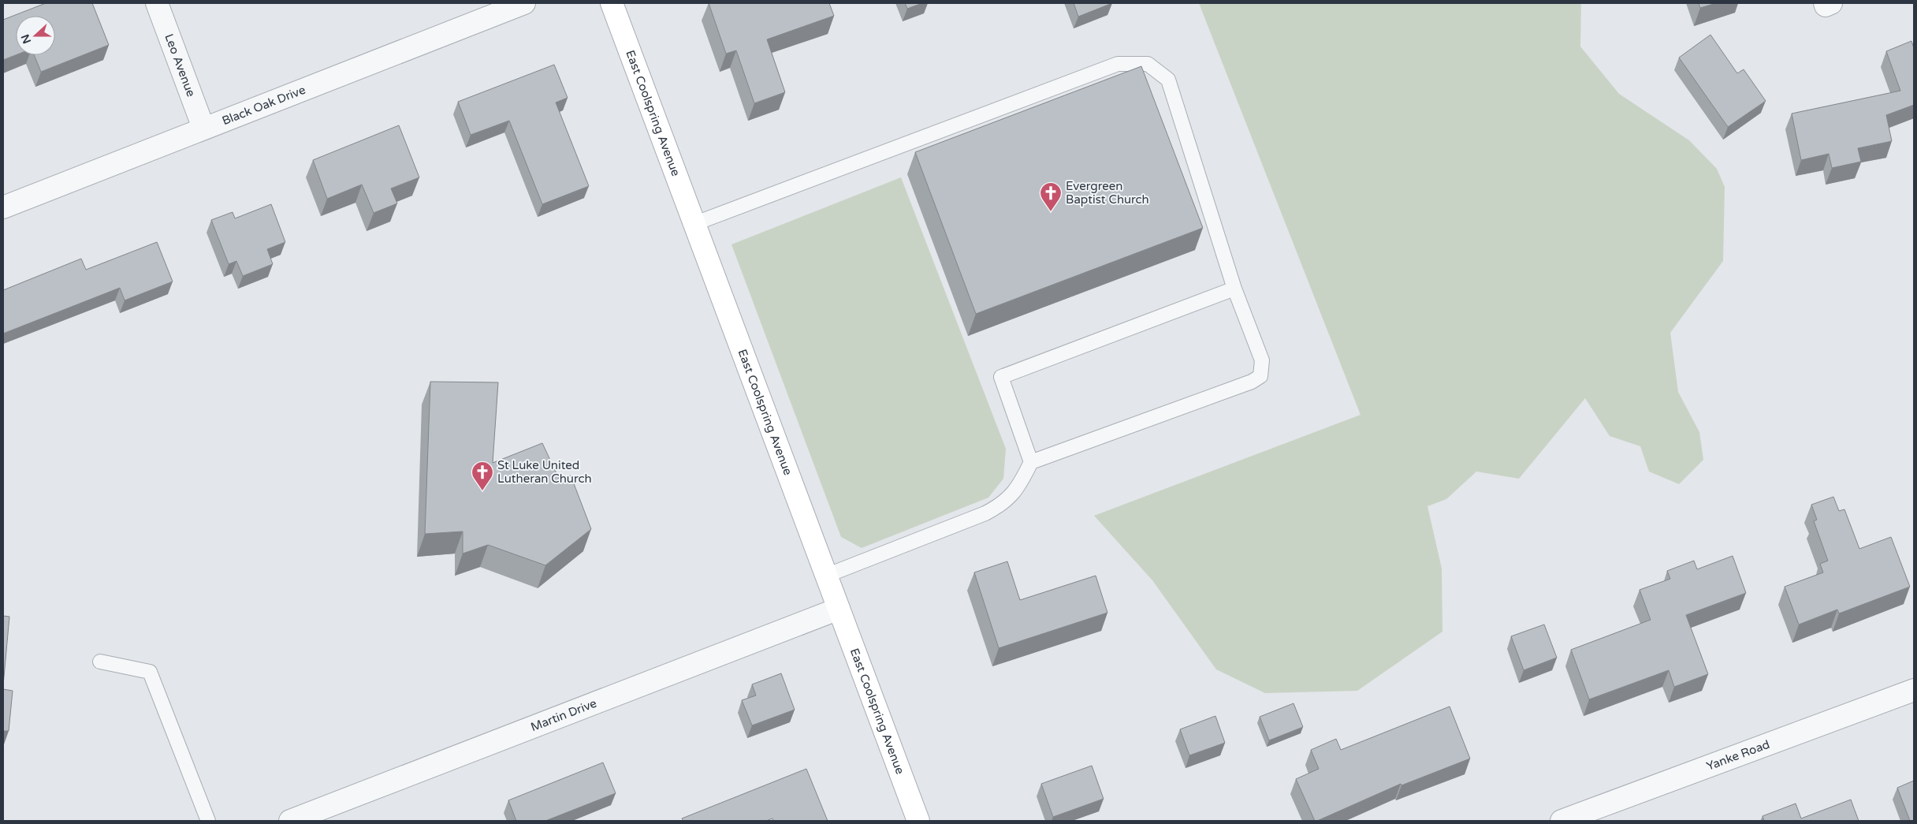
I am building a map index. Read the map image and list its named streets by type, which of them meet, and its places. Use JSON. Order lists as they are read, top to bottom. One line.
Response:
{"streets":{"street":["Leo Avenue","Black Oak Drive","East Coolspring Avenue","Martin Drive","Yanke Road"]},"crossings":[["Leo Avenue","Black Oak Drive"],["East Coolspring Avenue","Martin Drive"]],"places":{"church":["Evergreen Baptist Church","St Luke United Lutheran Church"]},"north":"left"}
